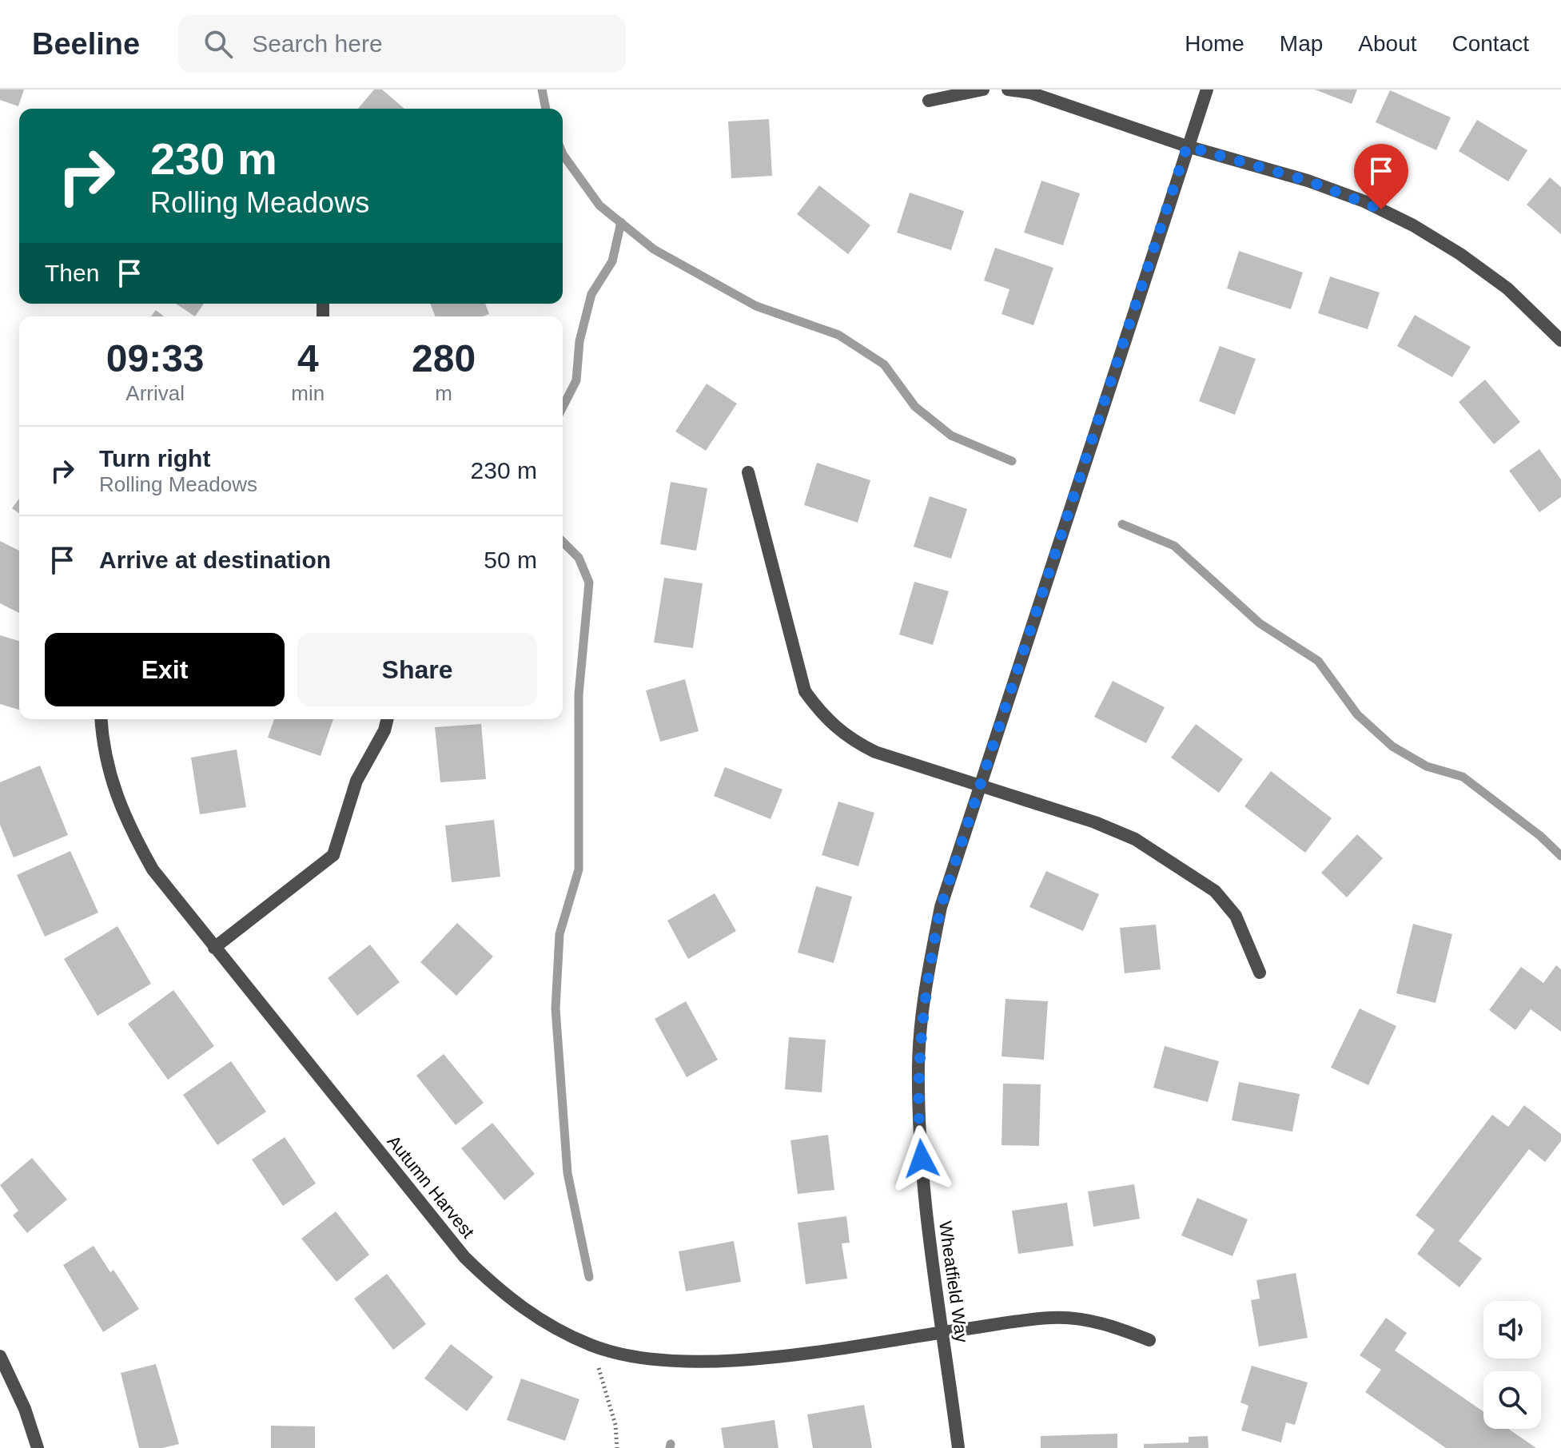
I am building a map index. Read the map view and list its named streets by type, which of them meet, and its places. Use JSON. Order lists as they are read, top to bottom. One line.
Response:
{"streets":{"street":["Autumn Harvest","Wheatfield Way"]},"crossings":[["Autumn Harvest","Wheatfield Way"]],"page":{"header":"Beeline","search":"Search here","nav":["Home","Map","About","Contact"],"turn":["230 m","Rolling Meadows"],"then":"Then","eta":["09:33","Arrival","4","min","280","m"],"list":[{"name":"Turn right","note":"Rolling Meadows","value":"230 m"},{"name":"Arrive at destination","value":"50 m"}],"buttons":["Exit","Share"]}}
